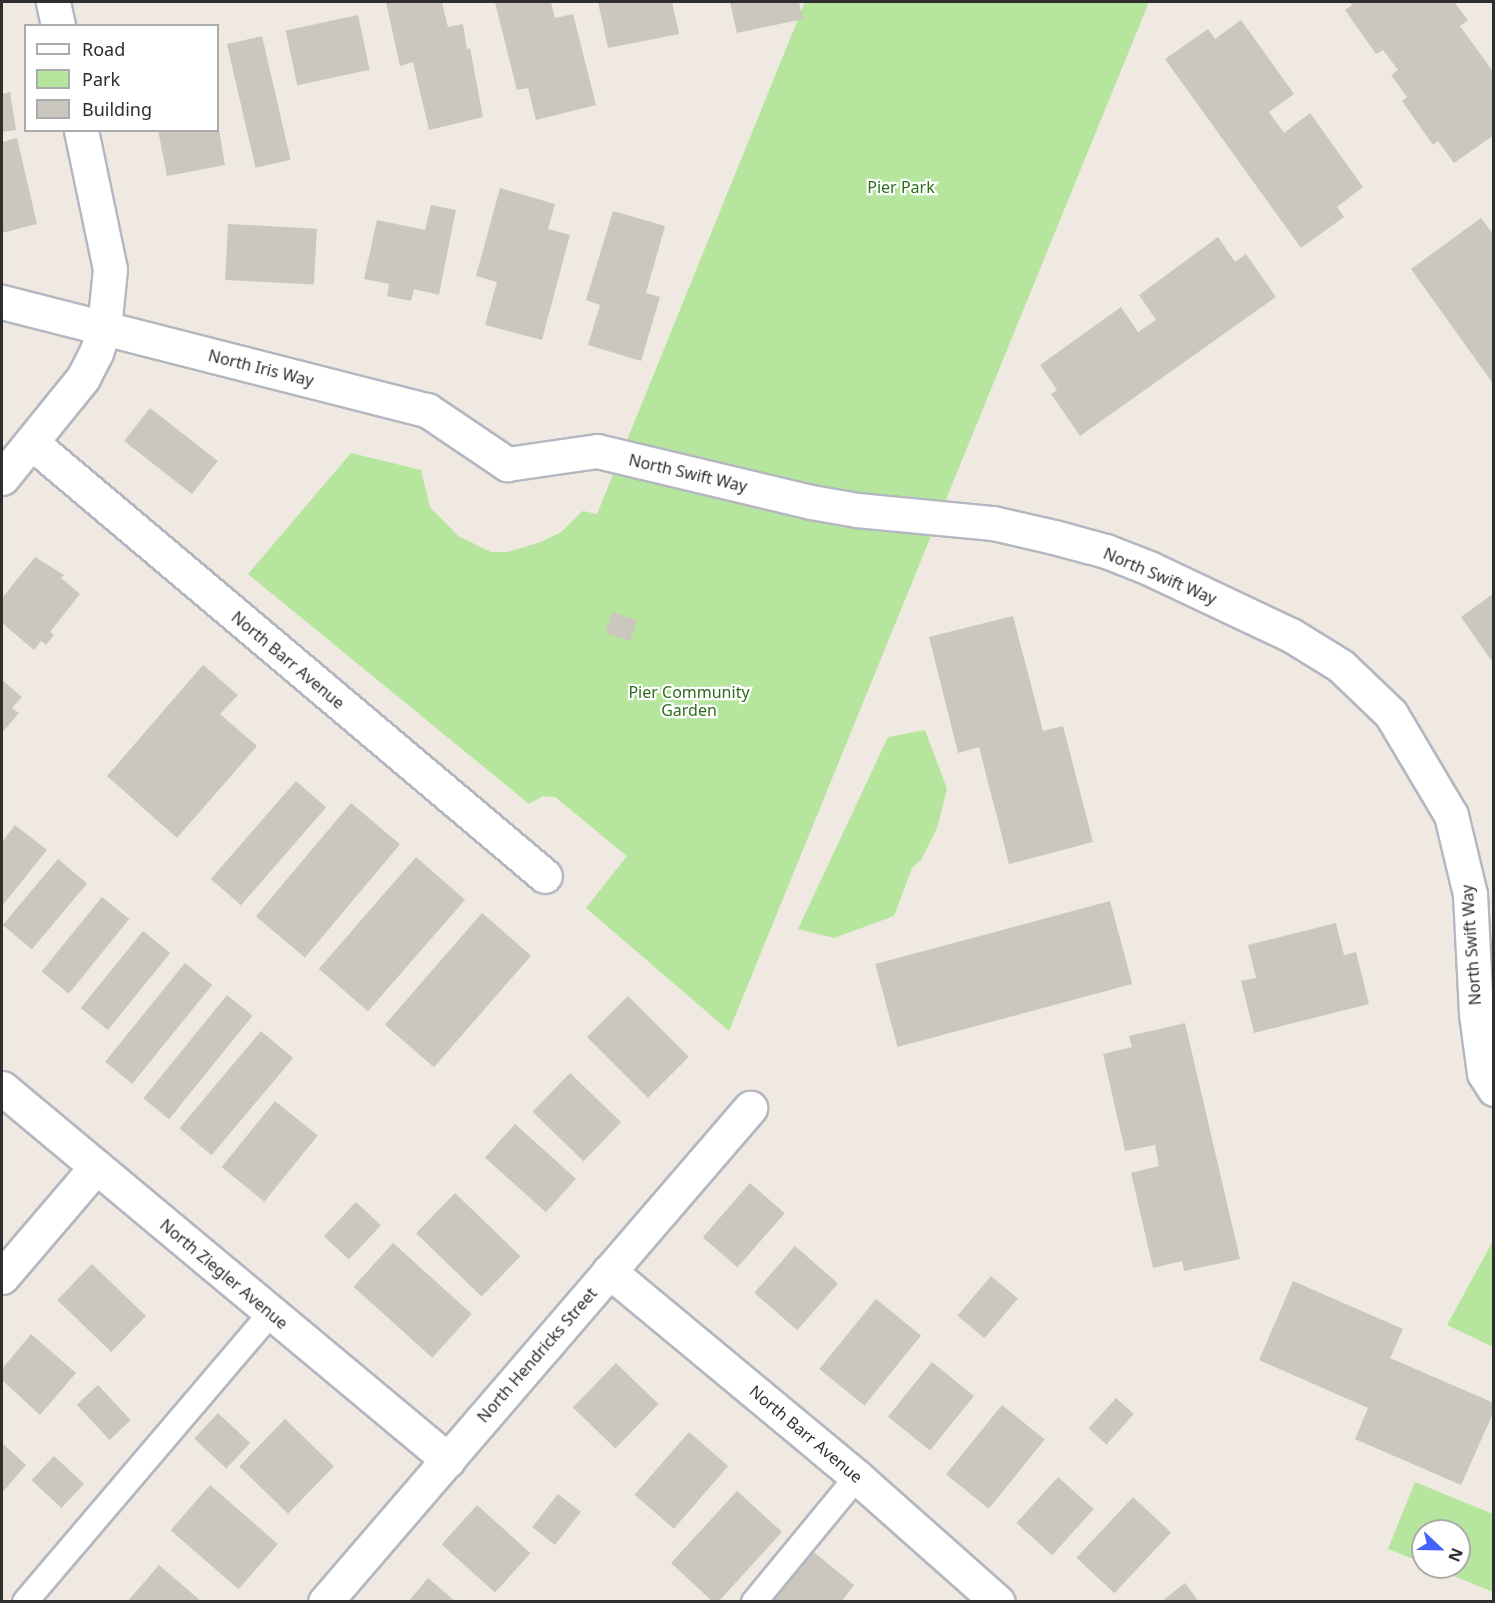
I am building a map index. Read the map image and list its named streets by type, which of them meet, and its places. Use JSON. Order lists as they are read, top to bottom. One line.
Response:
{"streets":{"street":["North Iris Way","North Swift Way","North Barr Avenue","North Ziegler Avenue","North Hendricks Street"]},"crossings":[["North Iris Way","North Swift Way"],["North Barr Avenue","North Hendricks Street"],["North Ziegler Avenue","North Hendricks Street"]],"parks":["Pier Park","Pier Community Garden"],"legend":["Road","Park","Building"],"north":"right"}
